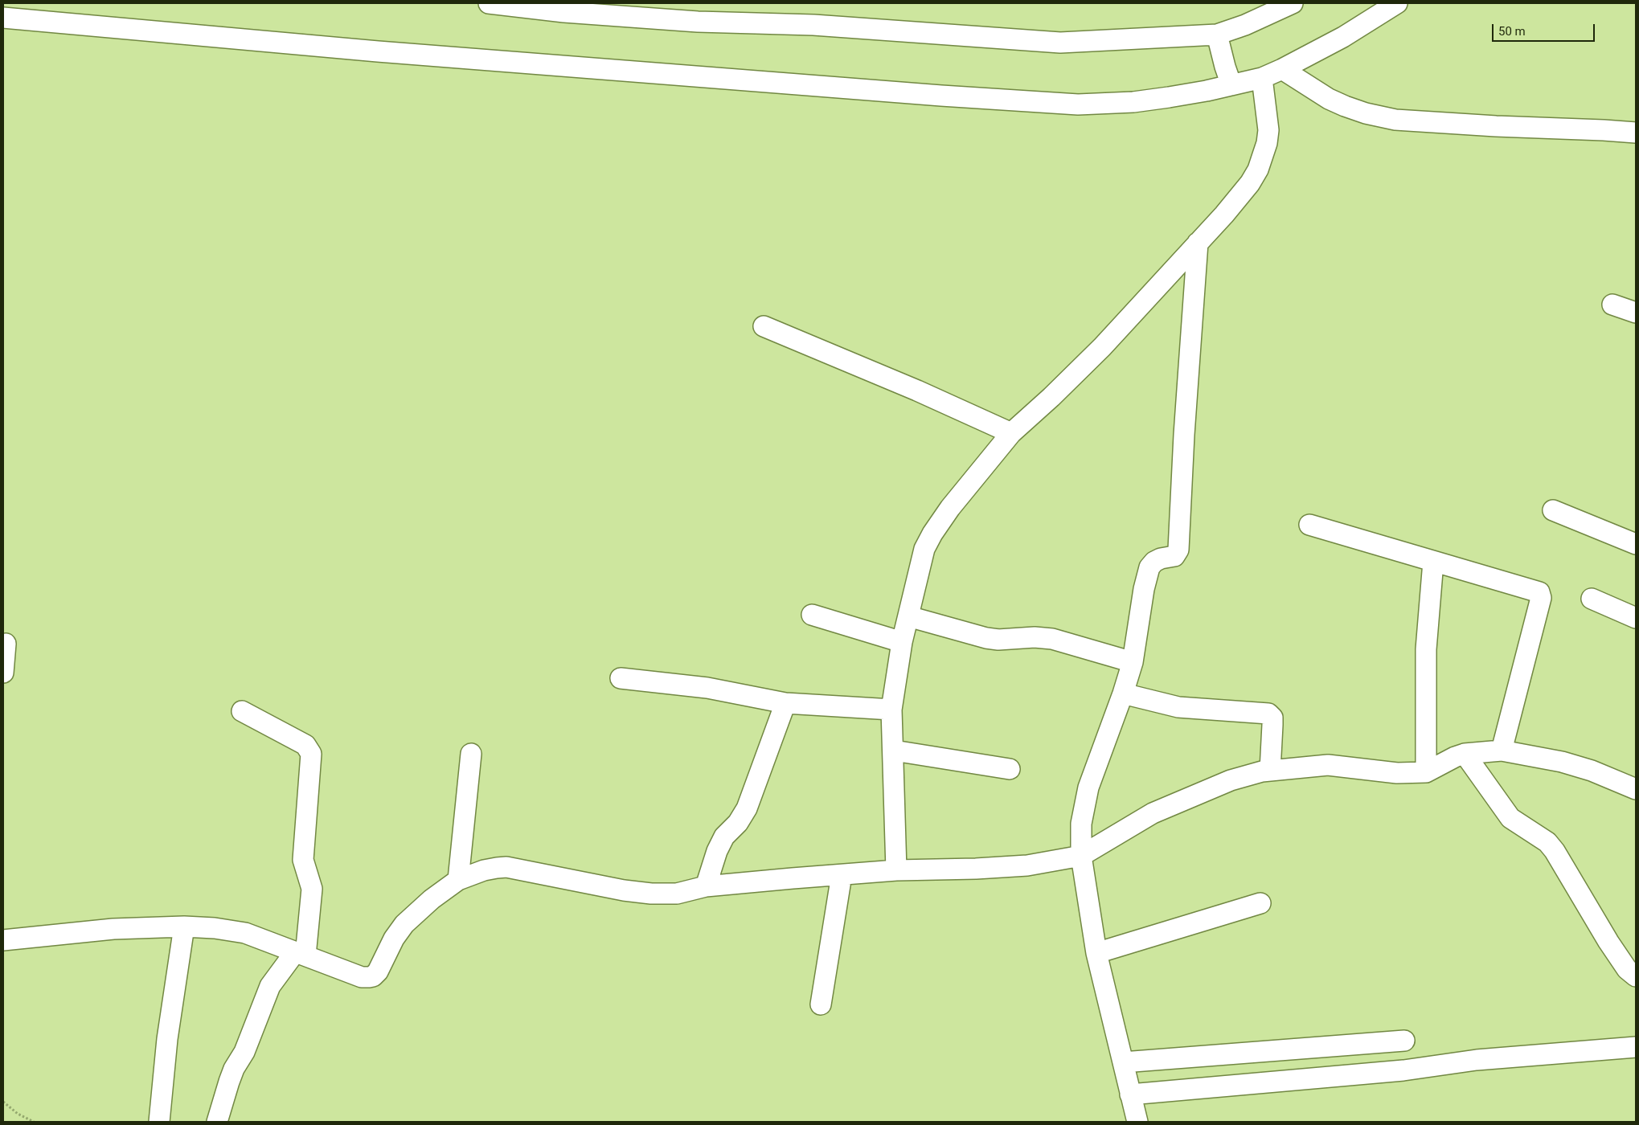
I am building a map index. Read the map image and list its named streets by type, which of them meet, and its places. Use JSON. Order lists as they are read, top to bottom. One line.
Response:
{"scale_bar":"50 m"}
